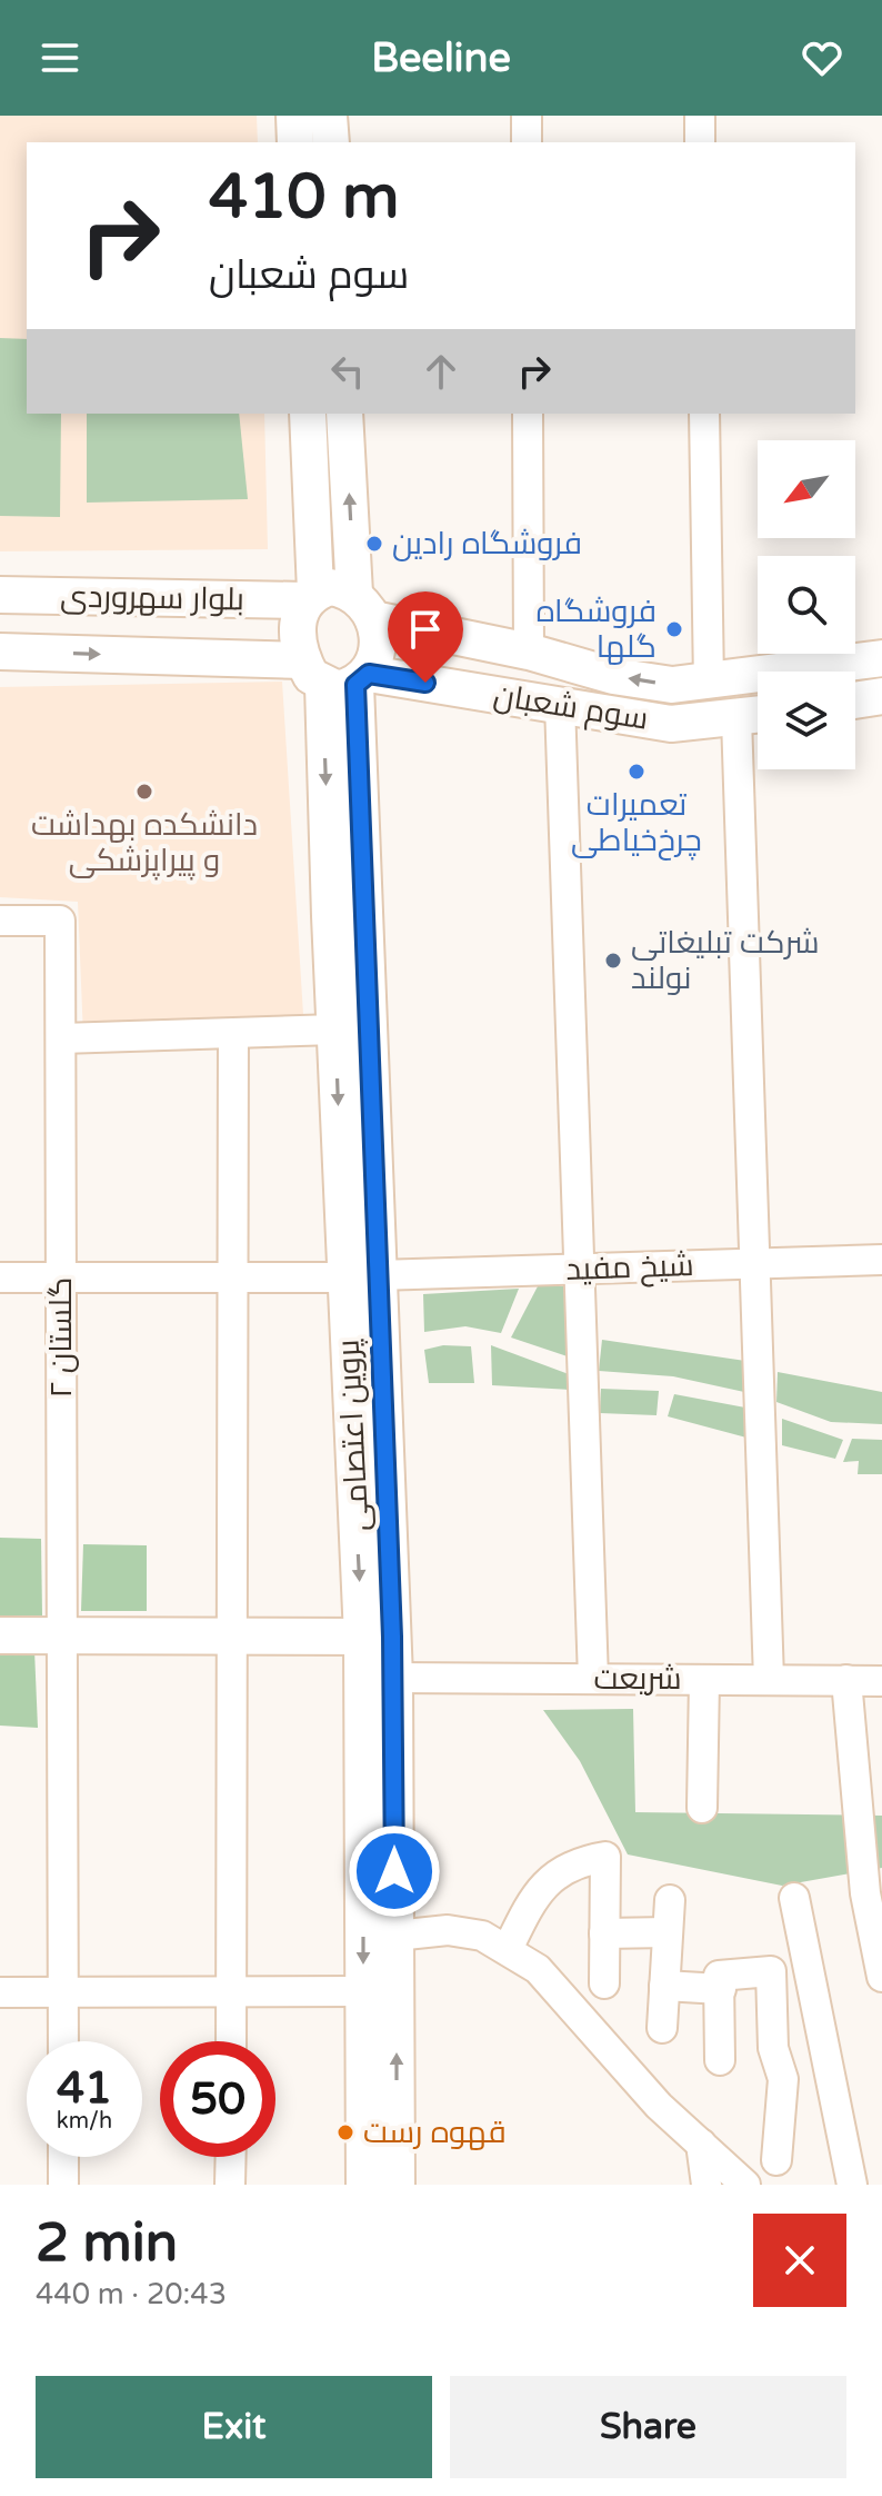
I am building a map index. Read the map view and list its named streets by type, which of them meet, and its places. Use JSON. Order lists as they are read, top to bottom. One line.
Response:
{"streets":{"main road":["بلوار سهروردی","سوم شعبان","پروین اعتصامی"],"street":["شیخ مفید","گلستان ۲","شریعت"]},"crossings":[["بلوار سهروردی","سوم شعبان"],["بلوار سهروردی","پروین اعتصامی"],["سوم شعبان","پروین اعتصامی"],["شیخ مفید","گلستان ۲"],["شیخ مفید","پروین اعتصامی"],["پروین اعتصامی","شریعت"]],"places":["فروشگاه رادین","فروشگاه گلها","تعمیرات چرخ‌خیاطی","دانشکده بهداشت و پیراپزشکی","شرکت تبلیغاتی نولند","قهوه رست"],"north":"bottom left","page":{"header":"Beeline","turn":["410 m","سوم شعبان"],"speed":"41 km/h","limit":"50","heading":["2 min","440 m · 20:43"],"buttons":["Exit","Share"]}}
